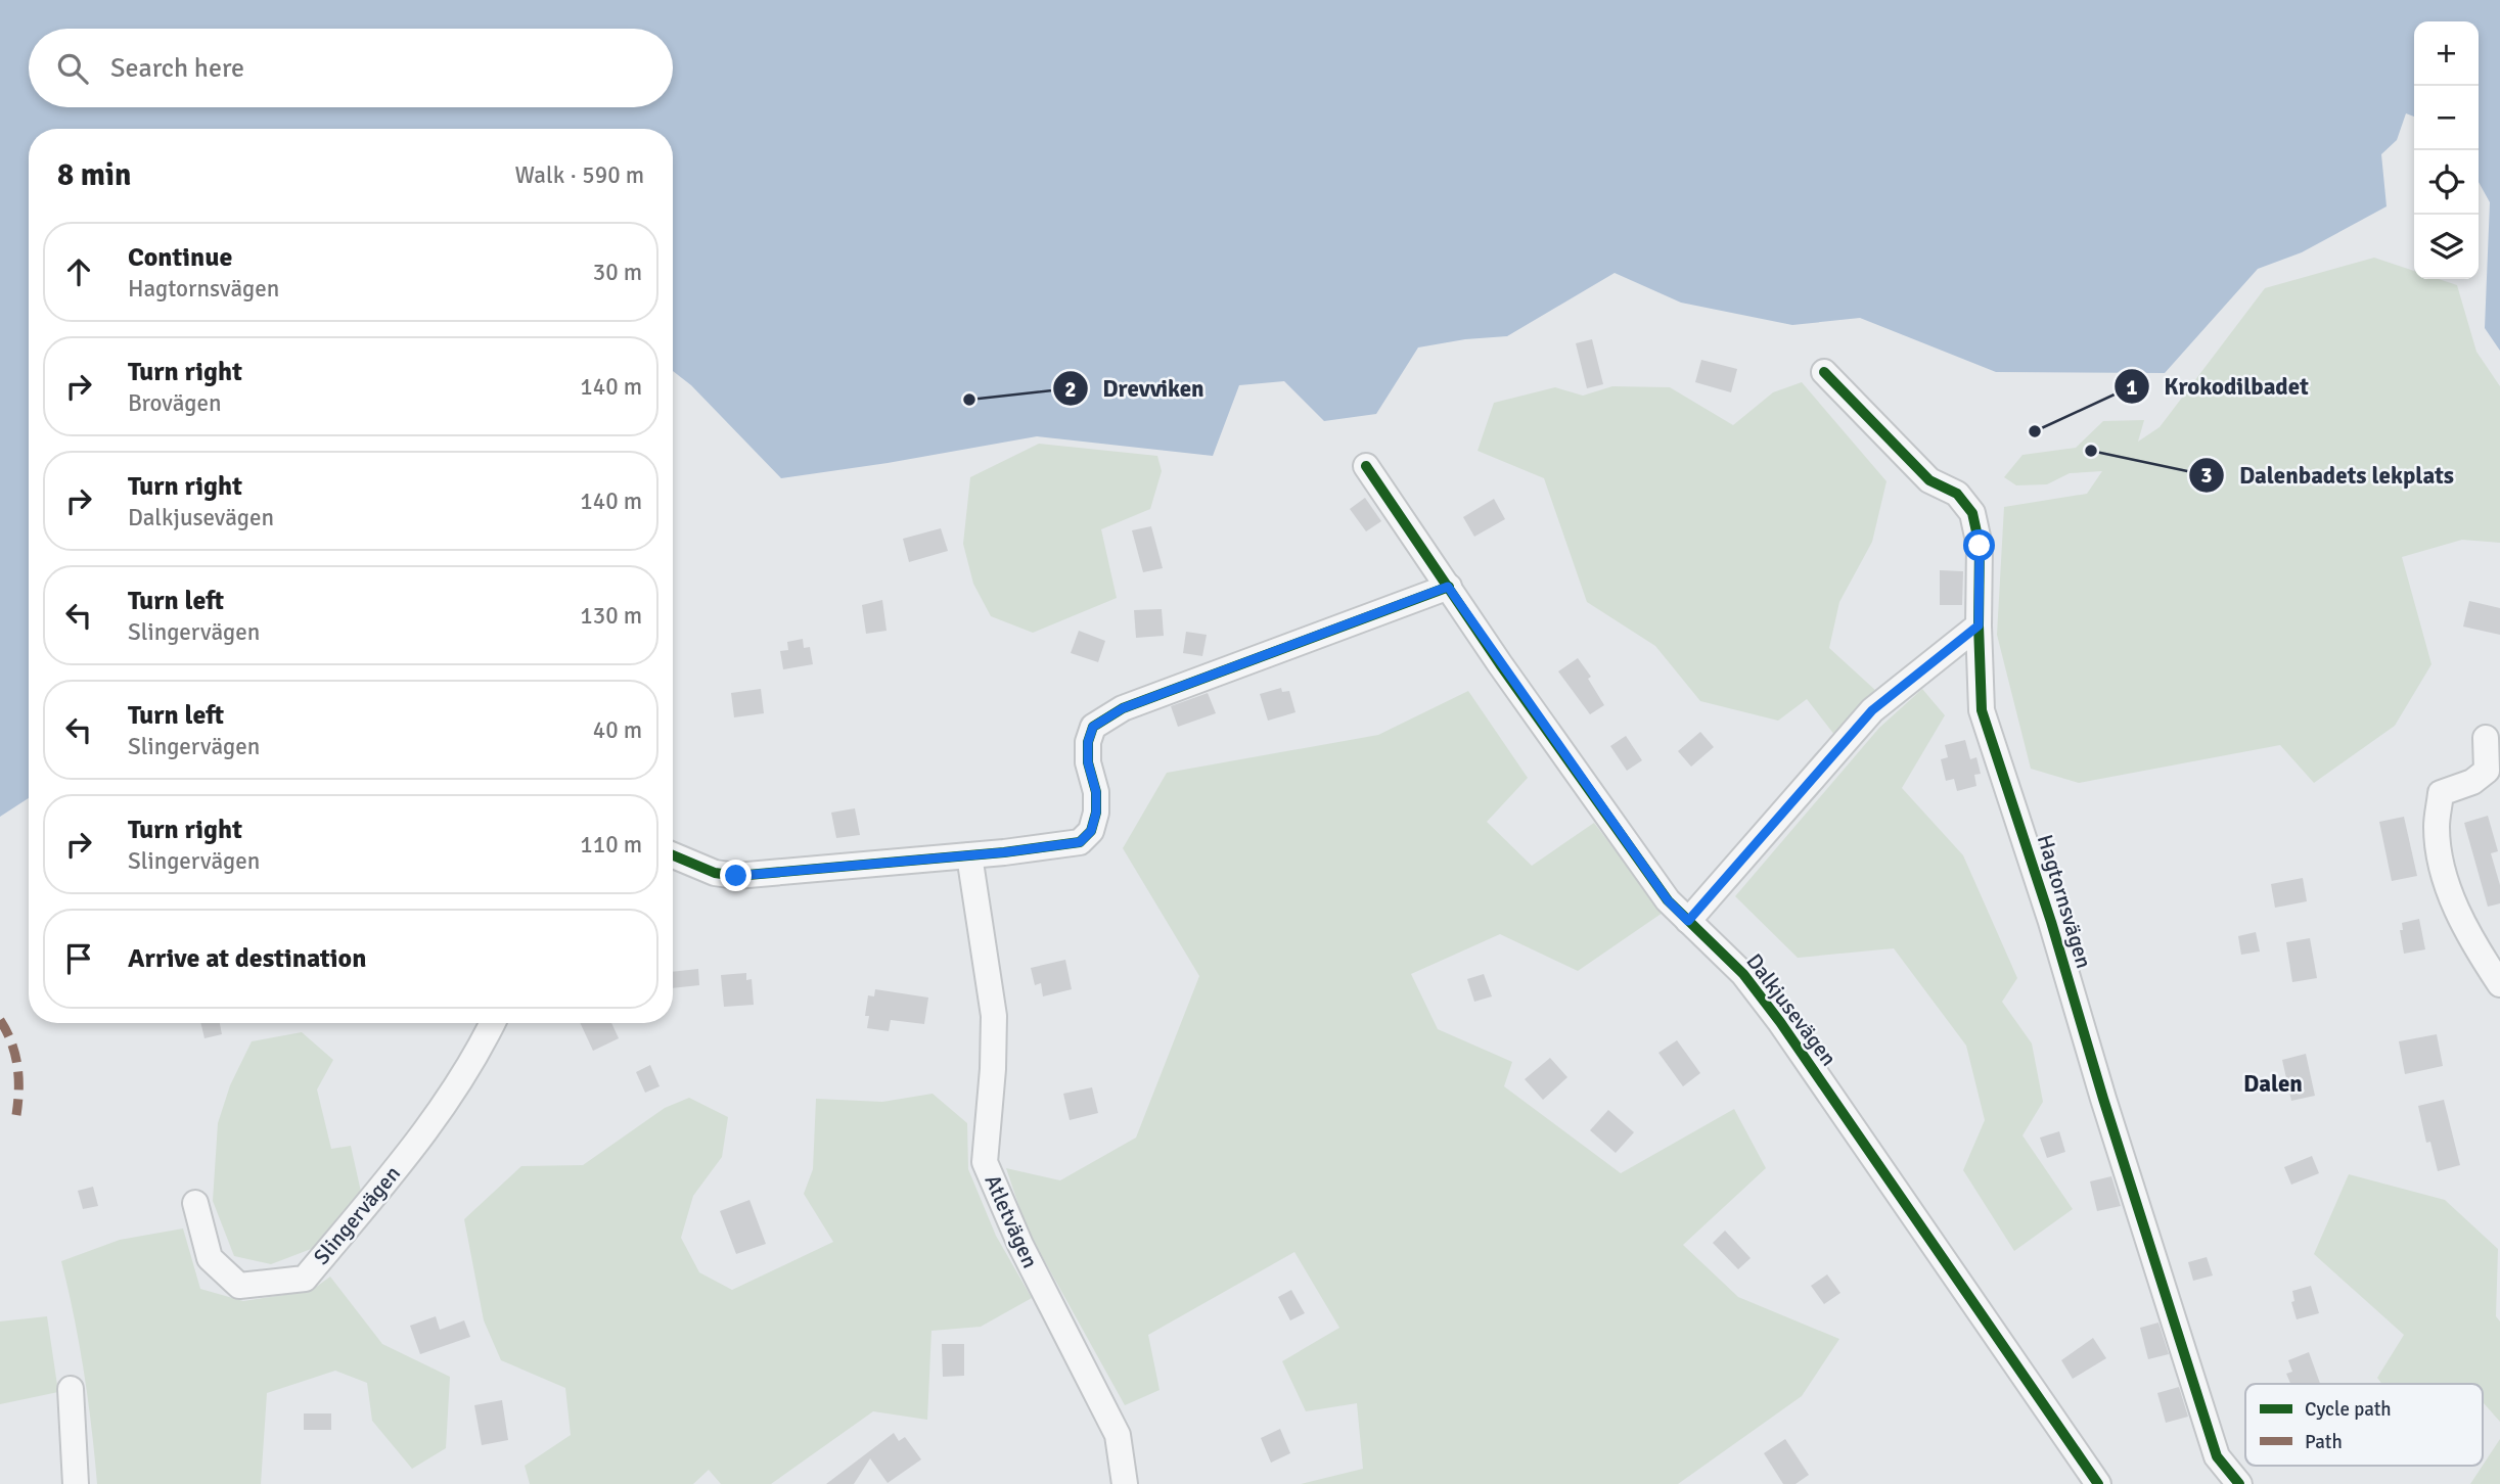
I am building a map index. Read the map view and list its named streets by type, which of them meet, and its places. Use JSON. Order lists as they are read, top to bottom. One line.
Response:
{"streets":{"street":["Hagtornsvägen","Dalkjusevägen","Slingervägen","Atletvägen"]},"districts":["Dalen"],"places":["Drevviken","Krokodilbadet","Dalenbadets lekplats"],"legend":["Cycle path","Path"],"page":{"map_buttons":["+","−"],"search":"Search here","heading":["8 min","Walk · 590 m"],"list":[["Continue","Hagtornsvägen","30 m"],["Turn right","Brovägen","140 m"],["Turn right","Dalkjusevägen","140 m"],["Turn left","Slingervägen","130 m"],["Turn left","Slingervägen","40 m"],["Turn right","Slingervägen","110 m"],"Arrive at destination"]}}
